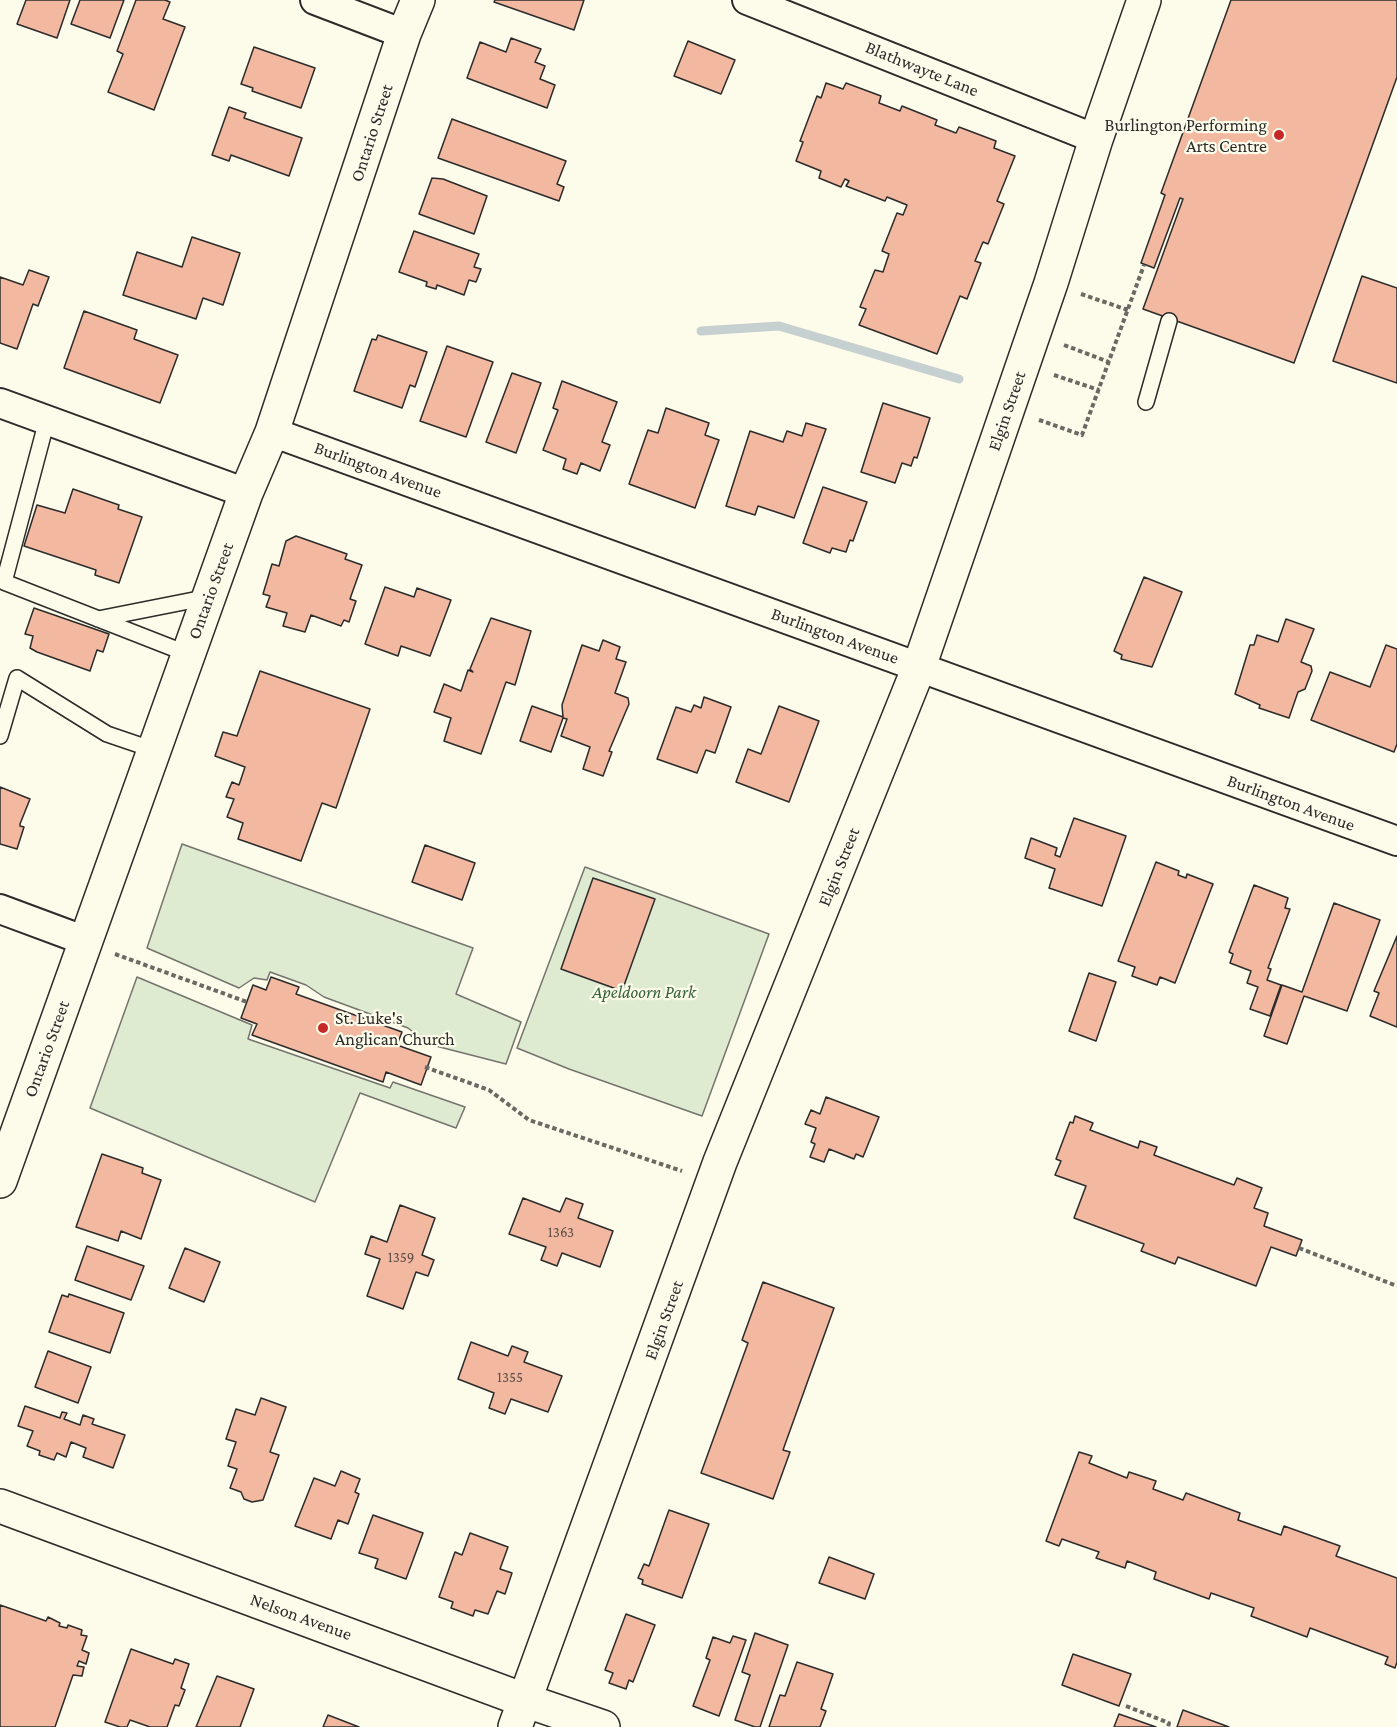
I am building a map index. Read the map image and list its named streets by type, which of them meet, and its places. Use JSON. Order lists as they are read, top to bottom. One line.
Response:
{"streets":{"street":["Blathwayte Lane","Ontario Street","Elgin Street","Burlington Avenue","Nelson Avenue"]},"crossings":[["Blathwayte Lane","Elgin Street"],["Ontario Street","Burlington Avenue"],["Elgin Street","Burlington Avenue"],["Elgin Street","Nelson Avenue"]],"parks":["Apeldoorn Park"],"places":["Burlington Performing Arts Centre","St. Luke's Anglican Church"],"house_numbers":["1363","1359","1355"]}
